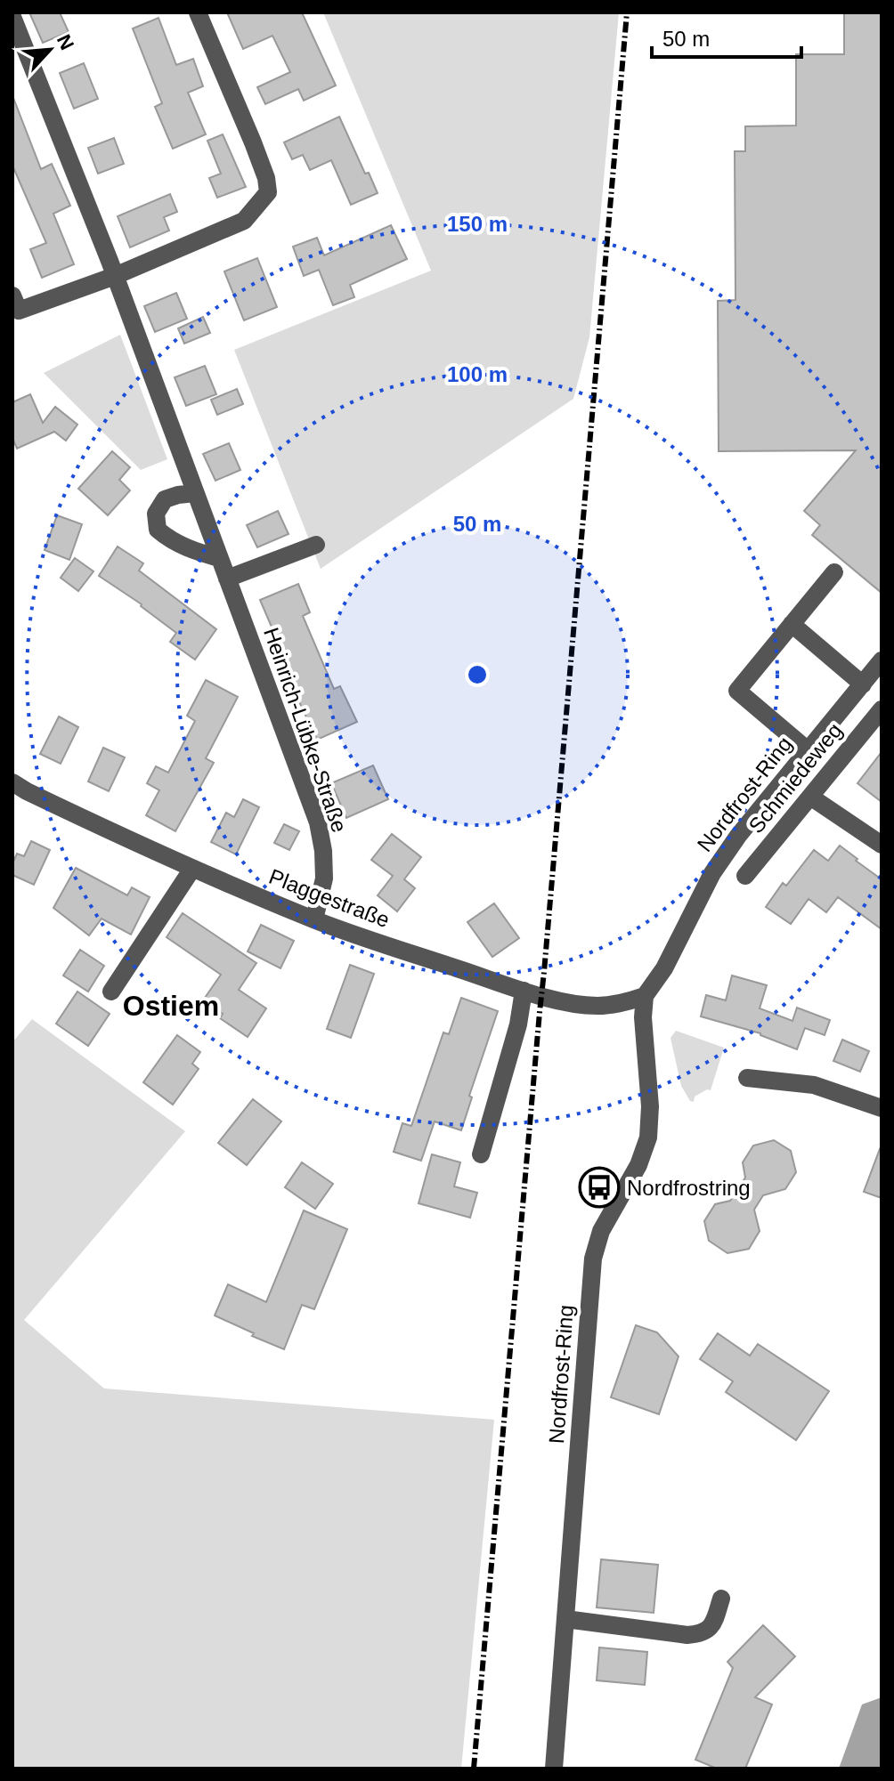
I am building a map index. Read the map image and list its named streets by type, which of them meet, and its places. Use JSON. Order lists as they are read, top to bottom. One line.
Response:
{"streets":{"street":["Heinrich-Lübke-Straße","Schmiedeweg","Nordfrost-Ring","Plaggestraße"]},"crossings":[["Heinrich-Lübke-Straße","Plaggestraße"],["Nordfrost-Ring","Plaggestraße"]],"districts":["Ostiem"],"places":{"bus stop":["Nordfrostring"]},"scale_bar":"50 m","north":"top right","rings":["150 m","100 m","50 m"]}
